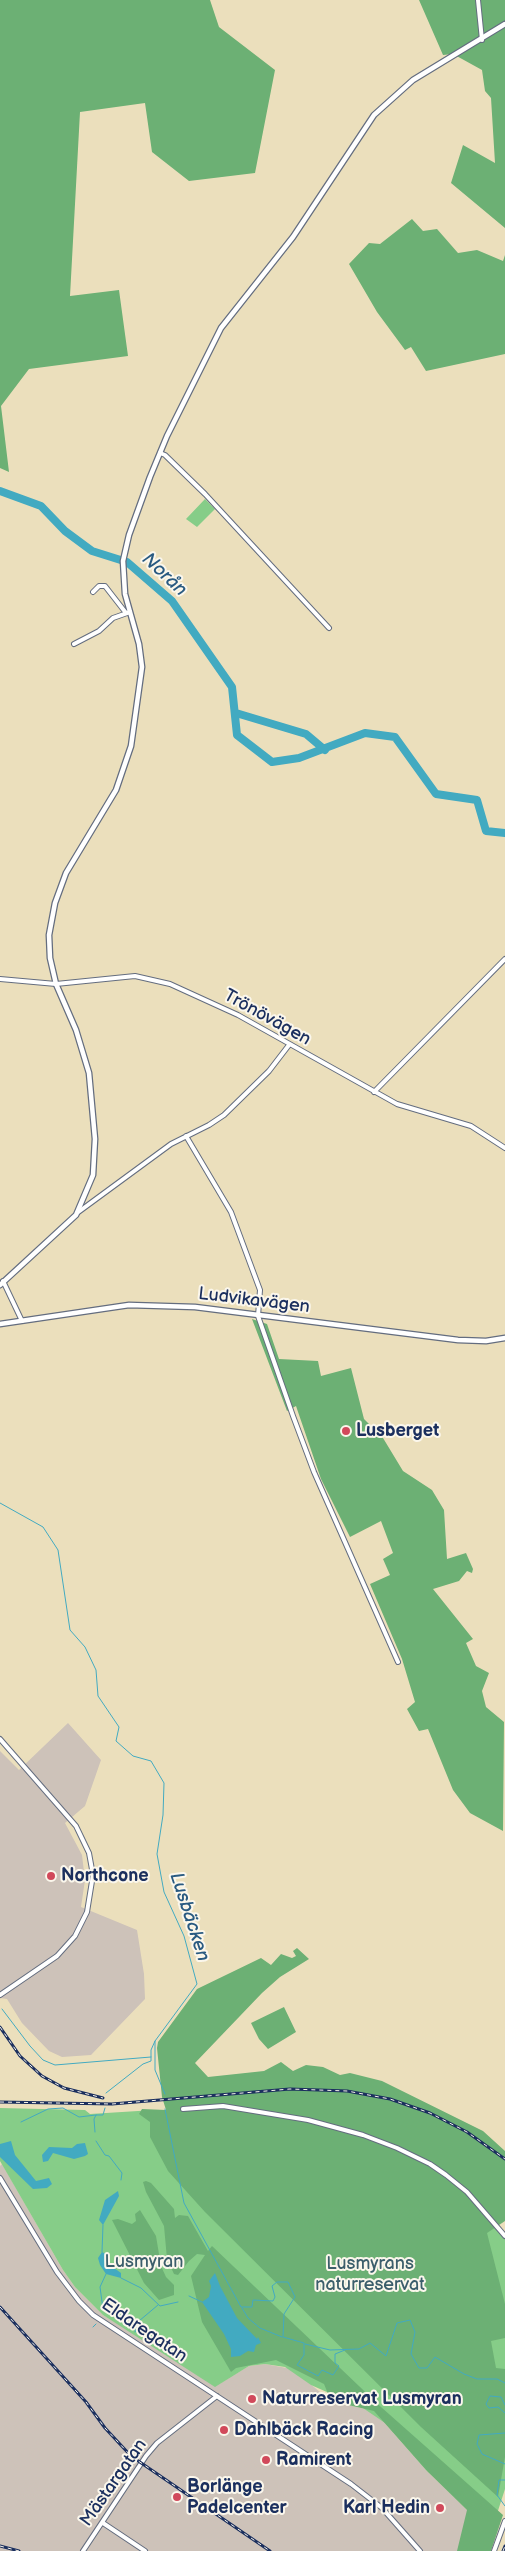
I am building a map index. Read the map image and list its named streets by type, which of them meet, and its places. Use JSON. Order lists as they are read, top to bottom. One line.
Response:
{"streets":{"street":["Trönövägen","Ludvikavägen","Eldaregatan","Mästargatan"]},"crossings":[["Eldaregatan","Mästargatan"]],"water":["Norån","Lusbäcken"],"parks":["Lusmyran","Lusmyrans naturreservat"],"places":["Lusberget","Northcone","Naturreservat Lusmyran","Dahlbäck Racing","Ramirent","Borlänge Padelcenter","Karl Hedin"]}
